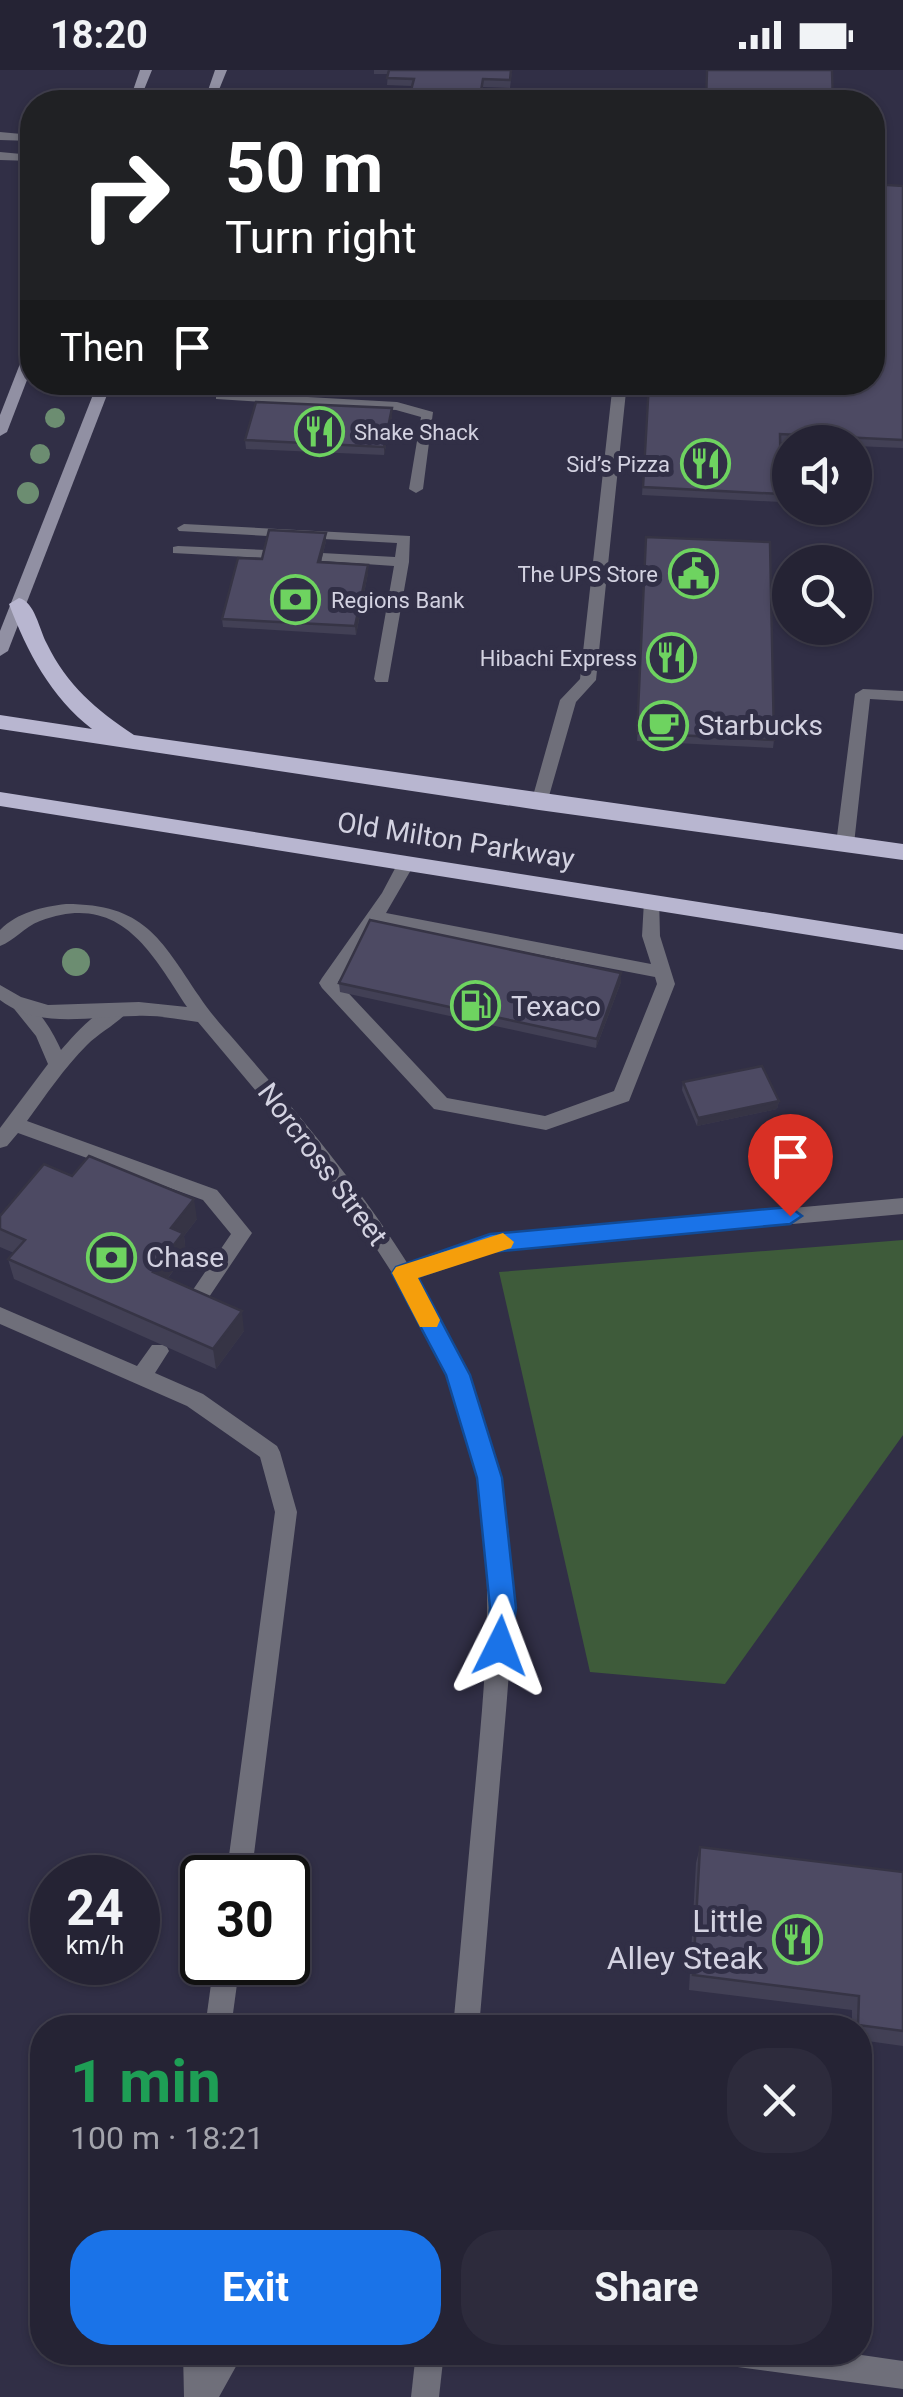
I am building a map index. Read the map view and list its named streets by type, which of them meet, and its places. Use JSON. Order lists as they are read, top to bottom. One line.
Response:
{"streets":{"highway":["Old Milton Parkway"],"street":["Norcross Street"]},"places":{"restaurant":["Shake Shack","Sid’s Pizza","Hibachi Express","Little Alley Steak"],"public building":["The UPS Store"],"bank":["Regions Bank","Chase"],"cafe":["Starbucks"],"fuel station":["Texaco"]},"page":{"status":"18:20","turn":["50 m","Turn right"],"then":"Then","speed":"24 km/h","limit":"30","heading":["1 min","100 m · 18:21"],"buttons":["Exit","Share"]}}
